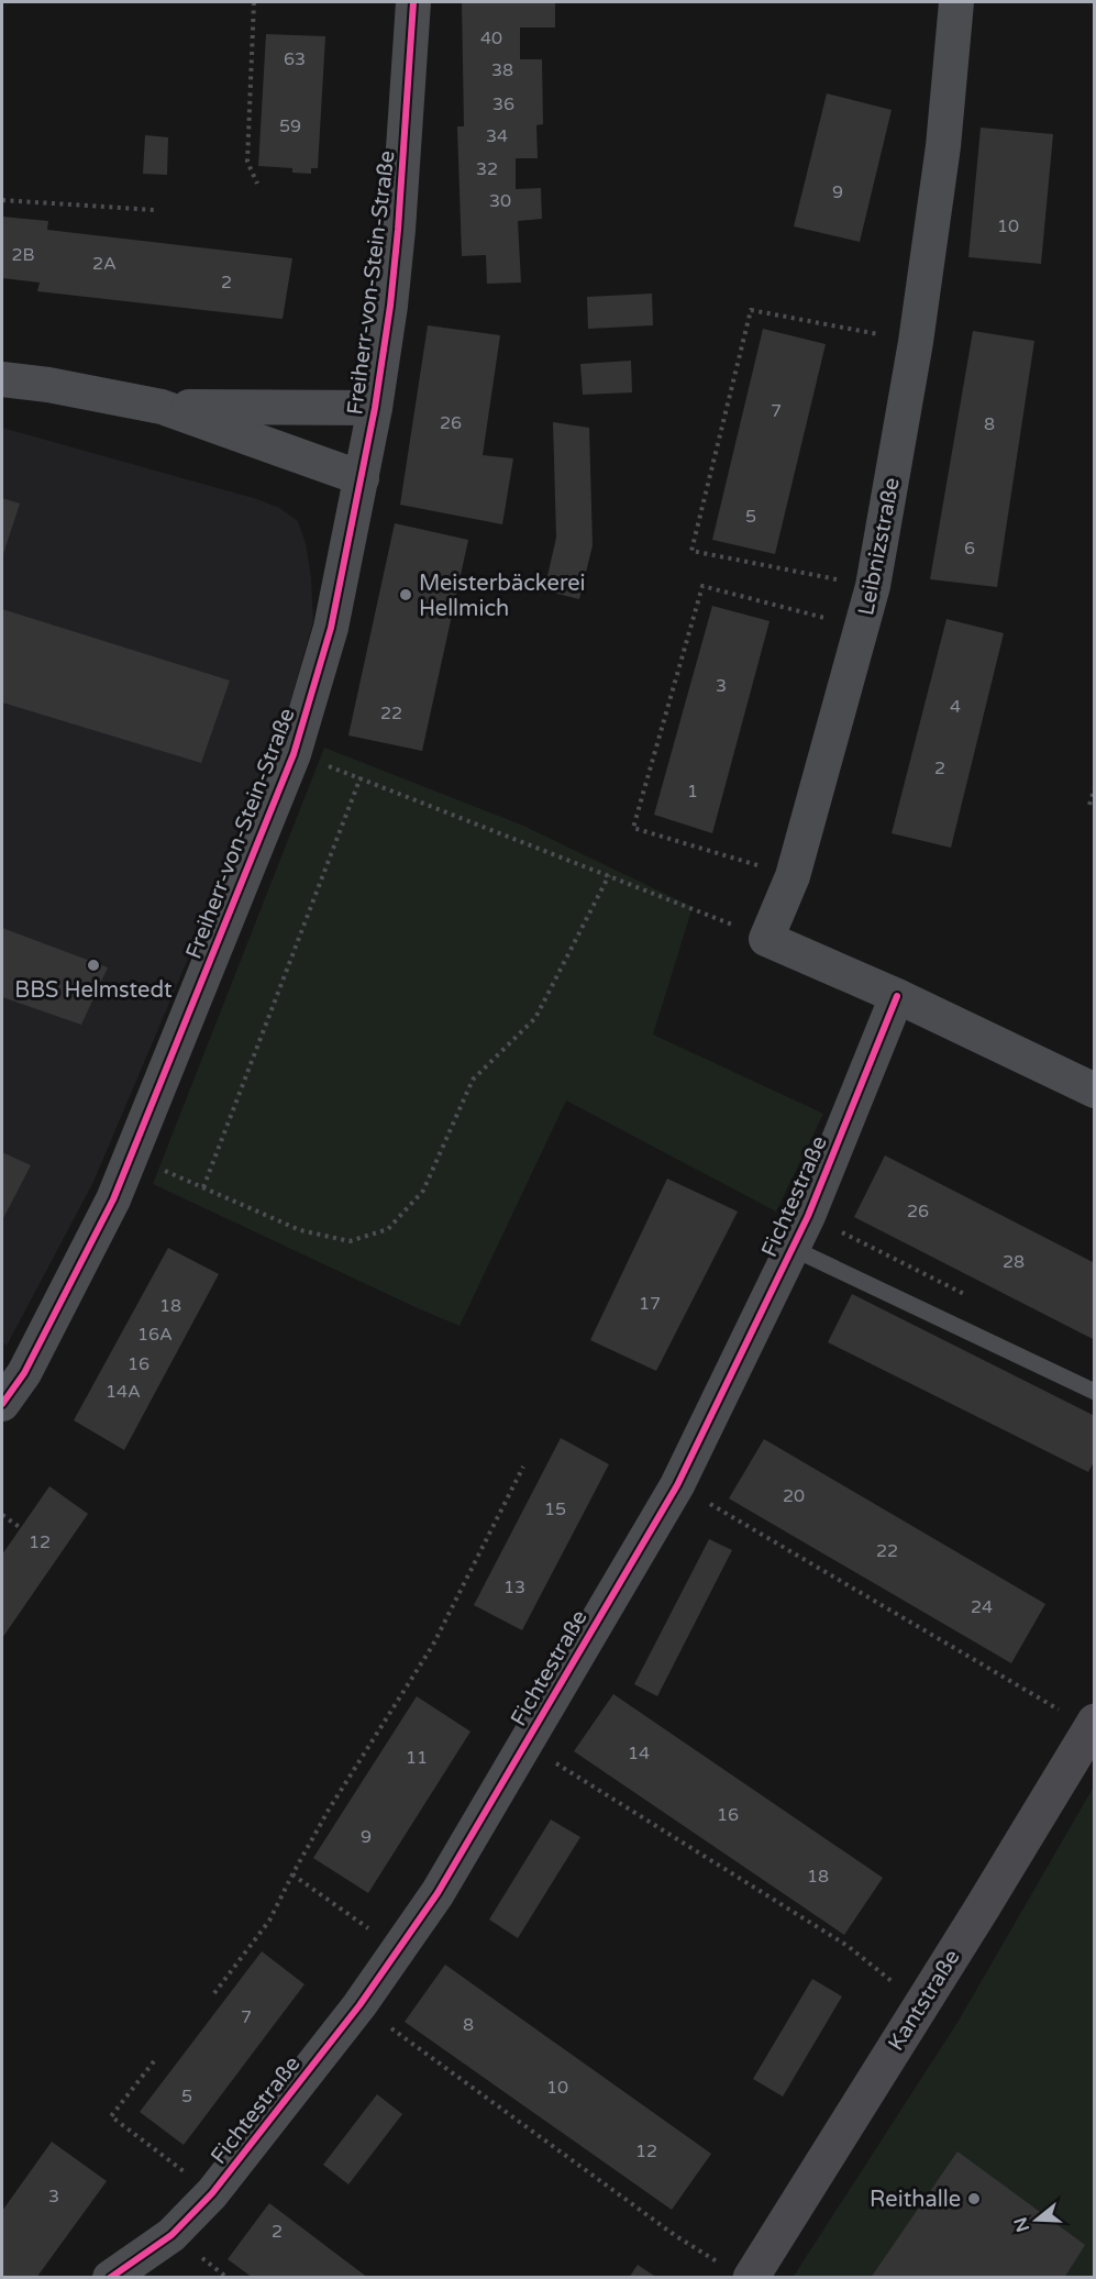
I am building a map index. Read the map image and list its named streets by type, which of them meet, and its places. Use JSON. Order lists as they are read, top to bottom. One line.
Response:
{"streets":{"main road":["Kantstraße"],"street":["Freiherr-von-Stein-Straße","Leibnizstraße","Fichtestraße"]},"places":["Meisterbäckerei Hellmich","BBS Helmstedt","Reithalle"],"house_numbers":["40","63","38","36","59","34","32","9","30","10","2B","2A","2","7","26","8","5","6","3","4","22","2","1","26","28","17","18","16A","16","14A","20","15","12","22","13","24","14","11","16","9","18","7","8","10","5","12","3","2"],"north":"left"}
